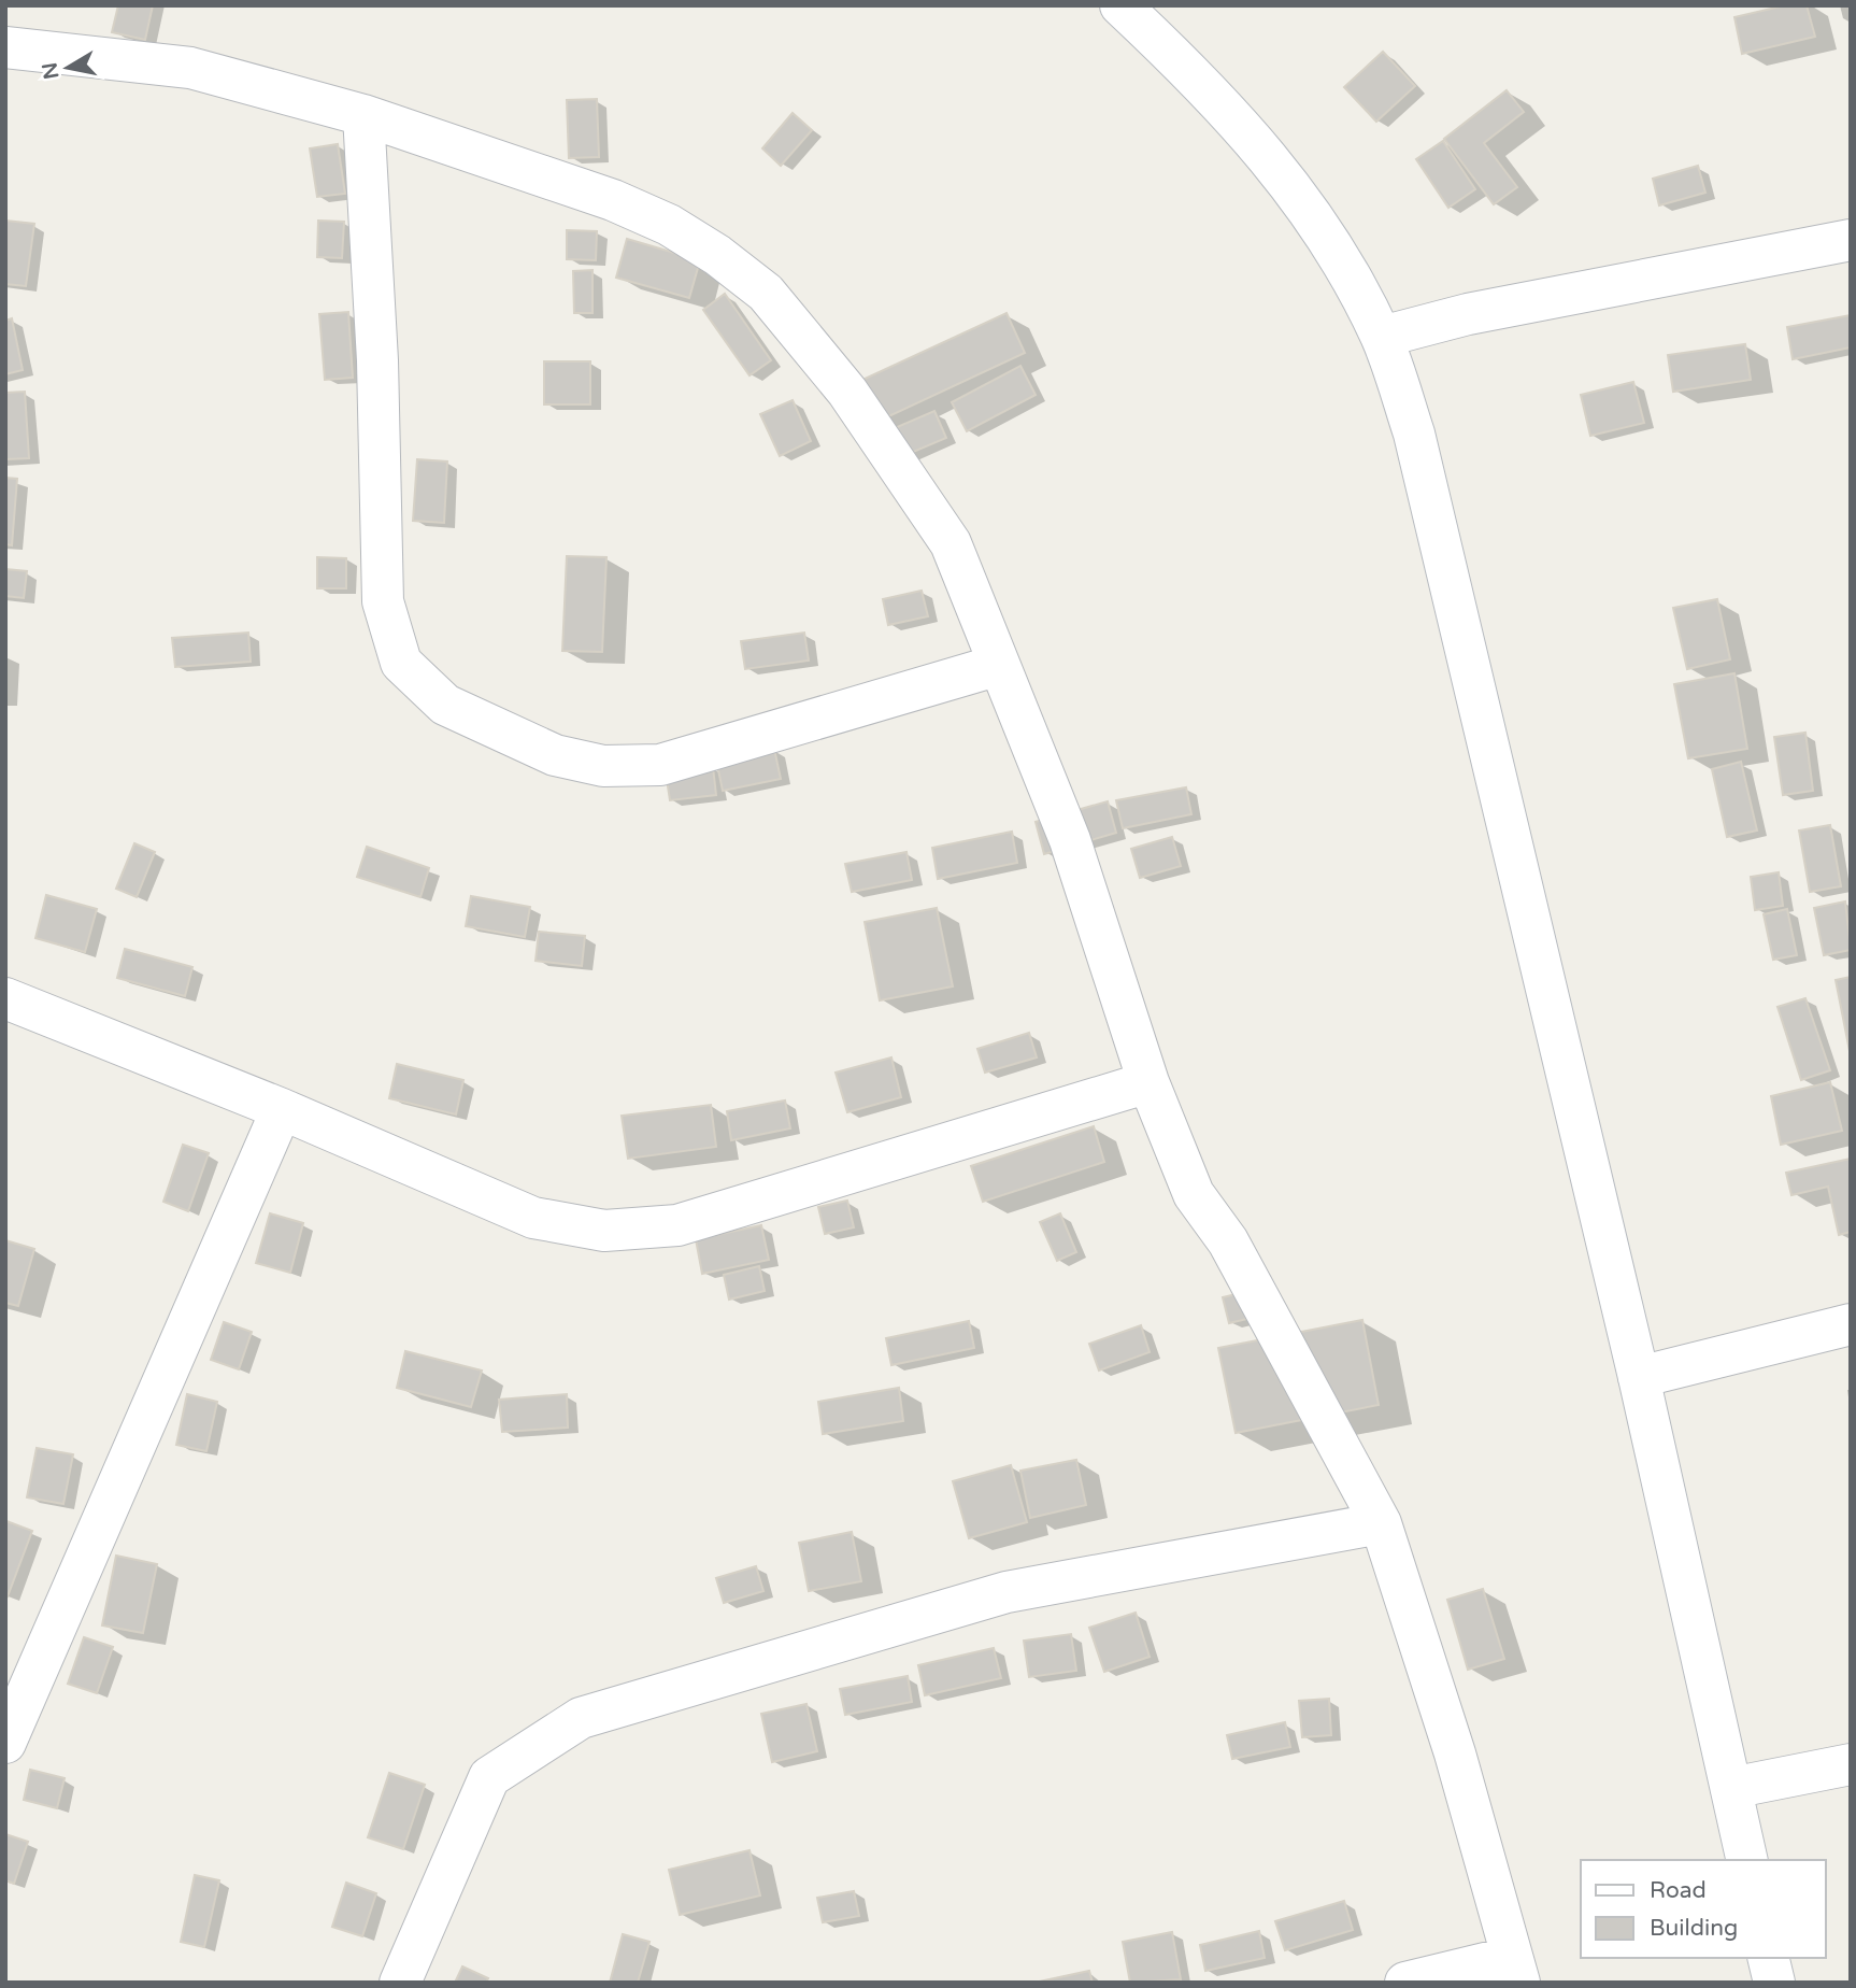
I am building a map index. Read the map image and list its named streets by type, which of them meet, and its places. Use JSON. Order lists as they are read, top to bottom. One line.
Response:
{"legend":["Road","Building"],"north":"left"}
